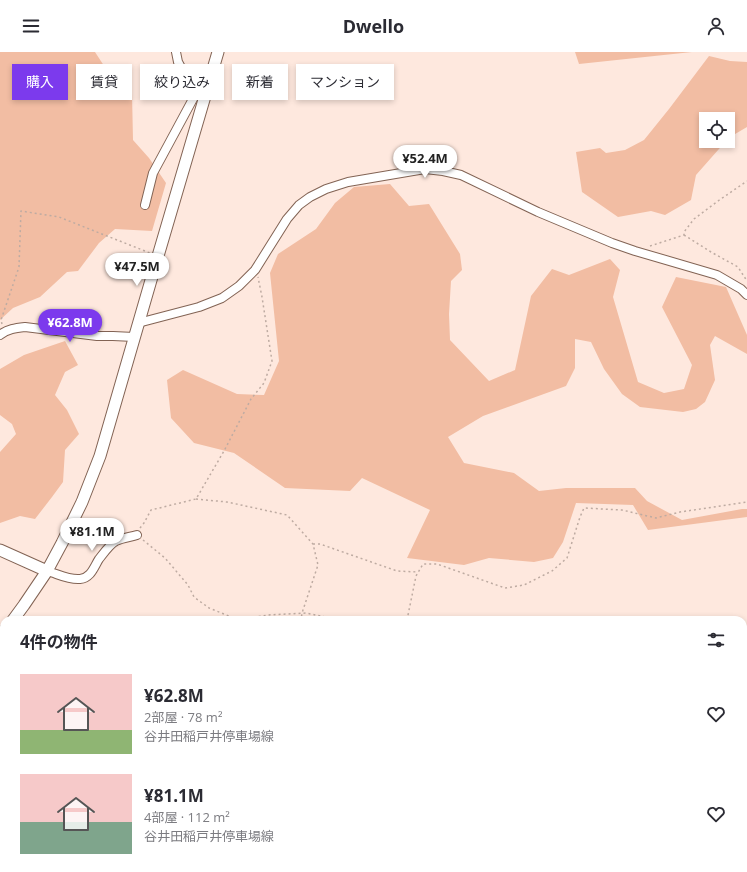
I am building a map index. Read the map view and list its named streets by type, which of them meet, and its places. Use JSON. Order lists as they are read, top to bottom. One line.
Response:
{"page":{"header":"Dwello","chip":["購入","賃貸","絞り込み","新着","マンション"],"price":["¥52.4M","¥47.5M","¥62.8M","¥81.1M"],"heading":"4件の物件","list":[{"name":"¥62.8M","note":"2部屋 · 78 m² · 谷井田稲戸井停車場線"},{"name":"¥81.1M","note":"4部屋 · 112 m² · 谷井田稲戸井停車場線"}]}}
